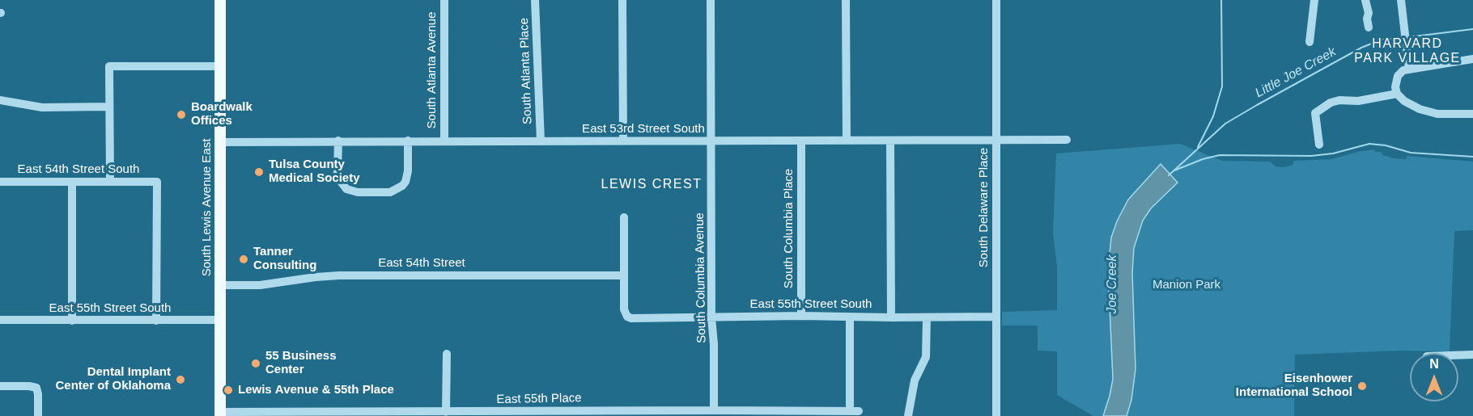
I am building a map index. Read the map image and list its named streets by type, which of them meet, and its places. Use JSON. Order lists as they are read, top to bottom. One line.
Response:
{"streets":{"main road":["South Lewis Avenue East"],"street":["South Atlanta Avenue","South Atlanta Place","East 53rd Street South","East 54th Street South","South Delaware Place","South Columbia Place","East 54th Street","South Columbia Avenue","East 55th Street South","East 55th Place"]},"crossings":[["South Atlanta Avenue","East 53rd Street South"],["South Atlanta Place","East 53rd Street South"],["East 53rd Street South","South Lewis Avenue East"],["East 53rd Street South","South Delaware Place"],["East 53rd Street South","South Columbia Place"],["East 53rd Street South","South Columbia Avenue"],["East 54th Street South","East 55th Street South"],["South Lewis Avenue East","East 54th Street"],["South Lewis Avenue East","East 55th Street South"],["South Lewis Avenue East","East 55th Place"],["South Delaware Place","East 55th Street South"],["South Columbia Place","East 55th Street South"],["East 54th Street","East 55th Street South"],["South Columbia Avenue","East 55th Street South"],["South Columbia Avenue","East 55th Place"]],"districts":["HARVARD PARK VILLAGE","LEWIS CREST"],"water":["Little Joe Creek","Joe Creek"],"parks":["Manion Park"],"places":["Boardwalk Offices","Tulsa County Medical Society","Tanner Consulting","55 Business Center","Dental Implant Center of Oklahoma","Eisenhower International School","Lewis Avenue & 55th Place"],"north":"top"}
